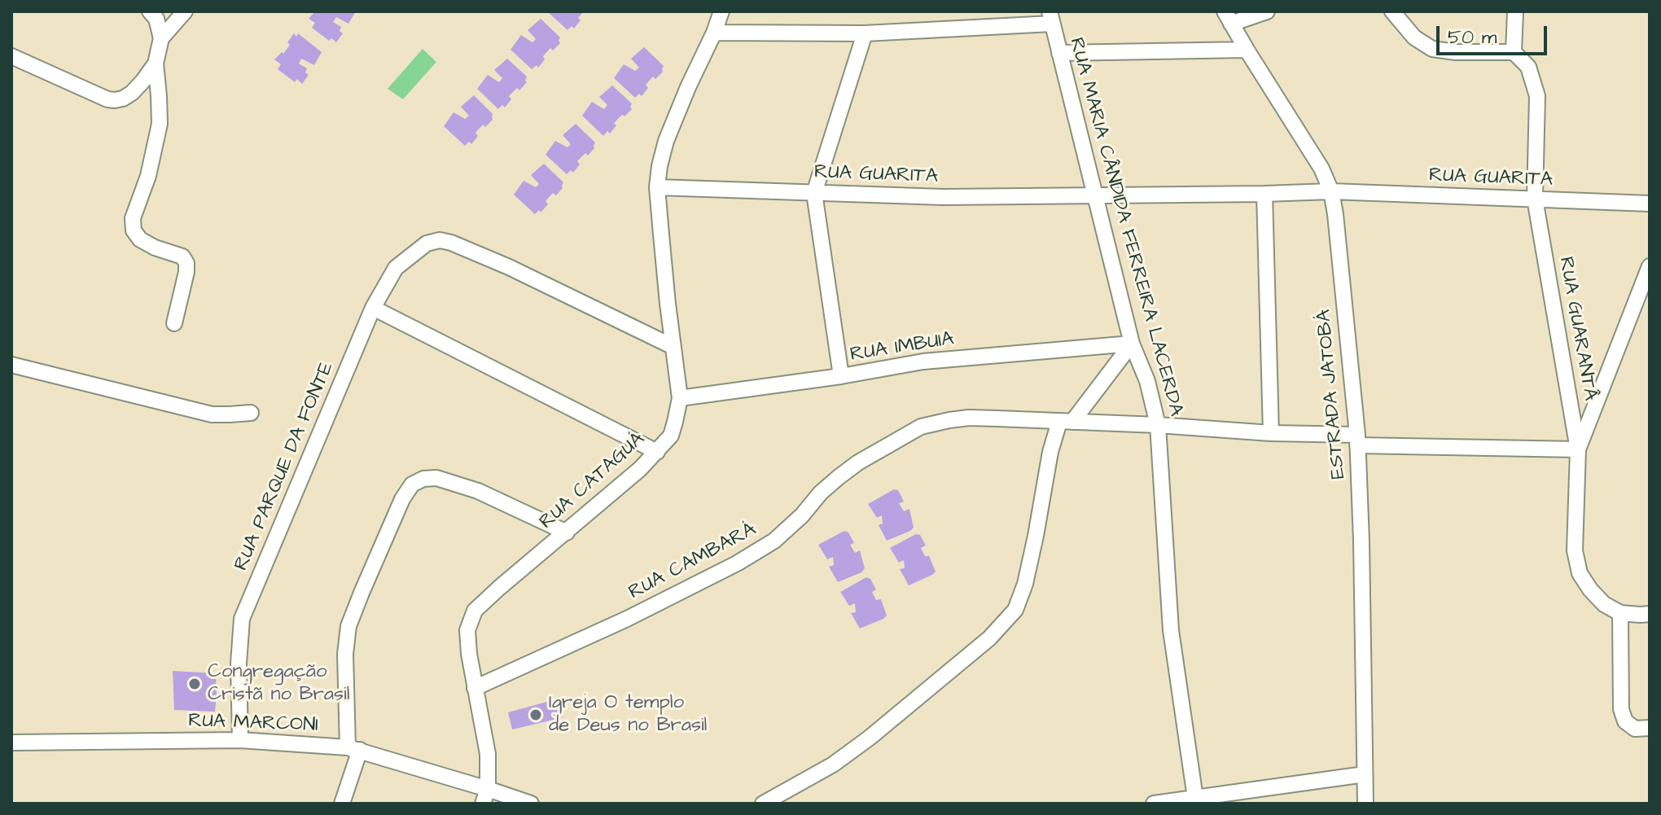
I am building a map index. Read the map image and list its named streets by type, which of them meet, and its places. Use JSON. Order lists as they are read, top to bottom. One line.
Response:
{"streets":{"street":["RUA GUARITA","RUA MARIA CÂNDIDA FERREIRA LACERDA","RUA GUARANTÂ","RUA IMBUIA","ESTRADA JATOBÁ","RUA PARQUE DA FONTE","RUA CATAGUÁ","RUA CAMBARÁ","RUA MARCONI"]},"crossings":[["RUA GUARITA","RUA MARIA CÂNDIDA FERREIRA LACERDA"],["RUA GUARITA","RUA GUARANTÂ"],["RUA GUARITA","ESTRADA JATOBÁ"],["RUA GUARITA","RUA CATAGUÁ"],["RUA MARIA CÂNDIDA FERREIRA LACERDA","RUA IMBUIA"],["RUA MARIA CÂNDIDA FERREIRA LACERDA","RUA CAMBARÁ"],["RUA GUARANTÂ","RUA CAMBARÁ"],["RUA IMBUIA","RUA CATAGUÁ"],["ESTRADA JATOBÁ","RUA CAMBARÁ"],["RUA PARQUE DA FONTE","RUA CATAGUÁ"],["RUA PARQUE DA FONTE","RUA MARCONI"],["RUA CATAGUÁ","RUA CAMBARÁ"],["RUA CATAGUÁ","RUA MARCONI"]],"places":["Congregação Cristã no Brasil","Igreja O templo de Deus no Brasil"],"scale_bar":"50 m"}
